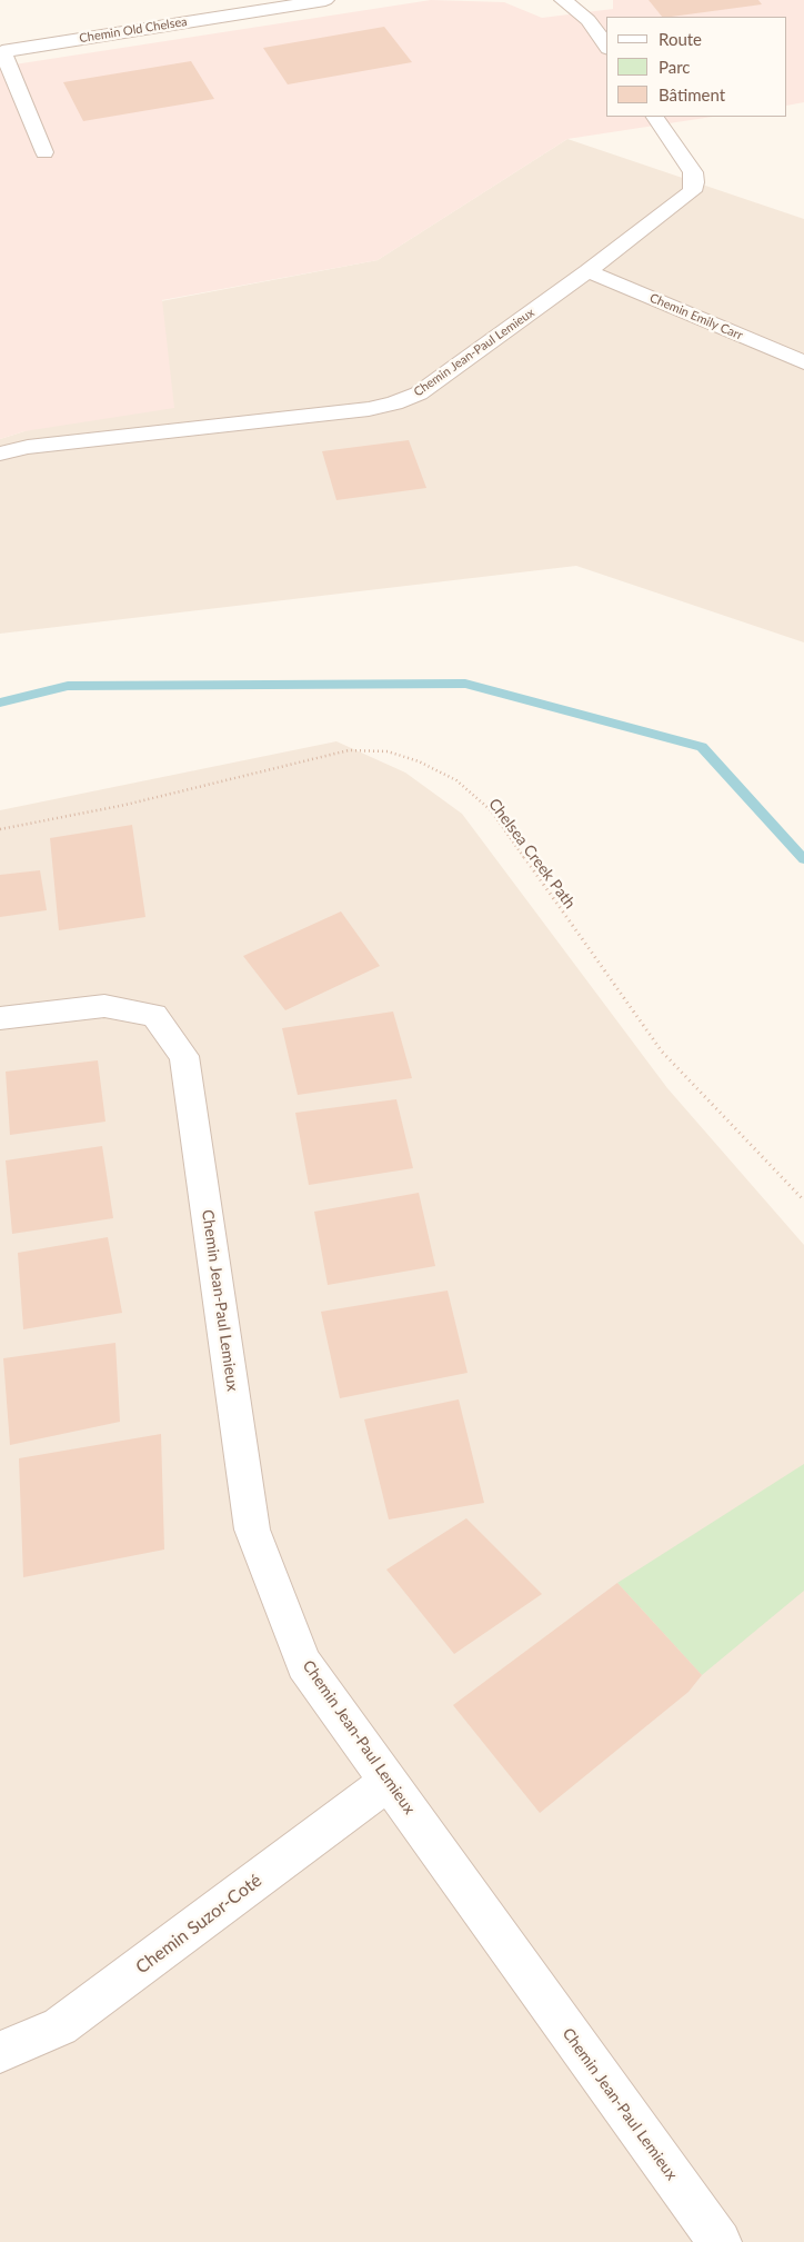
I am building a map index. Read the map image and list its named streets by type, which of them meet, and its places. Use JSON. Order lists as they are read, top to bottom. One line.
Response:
{"streets":{"street":["Chemin Old Chelsea","Chemin Emily Carr","Chemin Jean-Paul Lemieux","Chemin Suzor-Coté"],"path":["Chelsea Creek Path"]},"crossings":[["Chemin Emily Carr","Chemin Jean-Paul Lemieux"],["Chemin Jean-Paul Lemieux","Chemin Suzor-Coté"]],"legend":["Route","Parc","Bâtiment"]}
